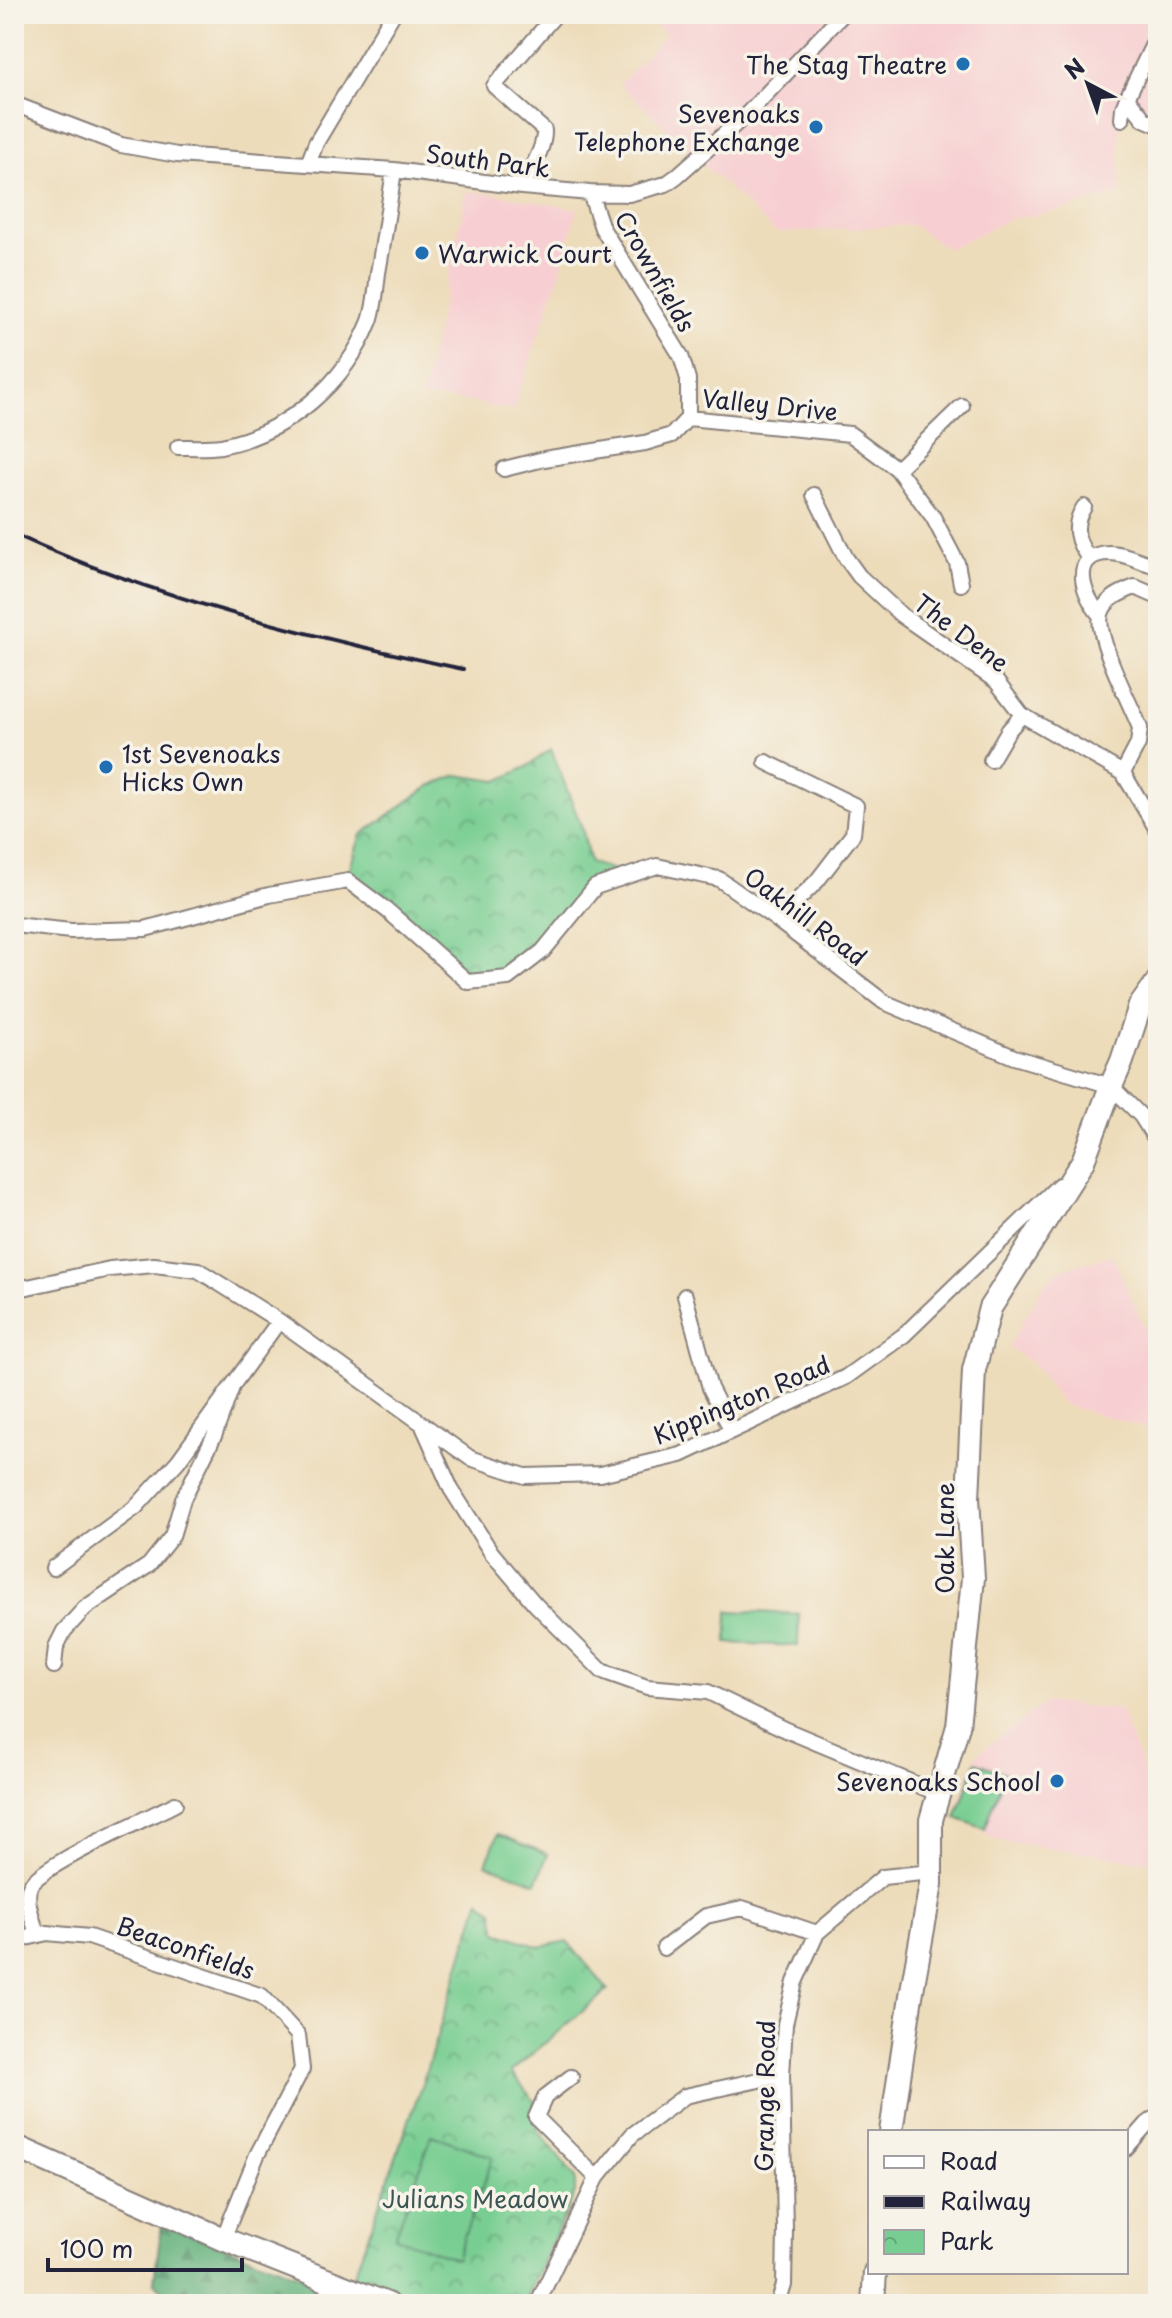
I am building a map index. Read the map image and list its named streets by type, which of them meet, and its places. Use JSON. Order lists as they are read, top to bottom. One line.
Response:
{"streets":{"street":["South Park","Crownfields","Valley Drive","The Dene","Oakhill Road","Kippington Road","Oak Lane","Beaconfields","Grange Road"]},"crossings":[["South Park","Crownfields"],["Crownfields","Valley Drive"],["Oakhill Road","Oak Lane"],["Kippington Road","Oak Lane"],["Oak Lane","Grange Road"]],"parks":["Julians Meadow"],"places":["The Stag Theatre","Sevenoaks Telephone Exchange","Warwick Court","1st Sevenoaks Hicks Own","Sevenoaks School"],"legend":["Road","Railway","Park"],"scale_bar":"100 m","north":"top left"}
